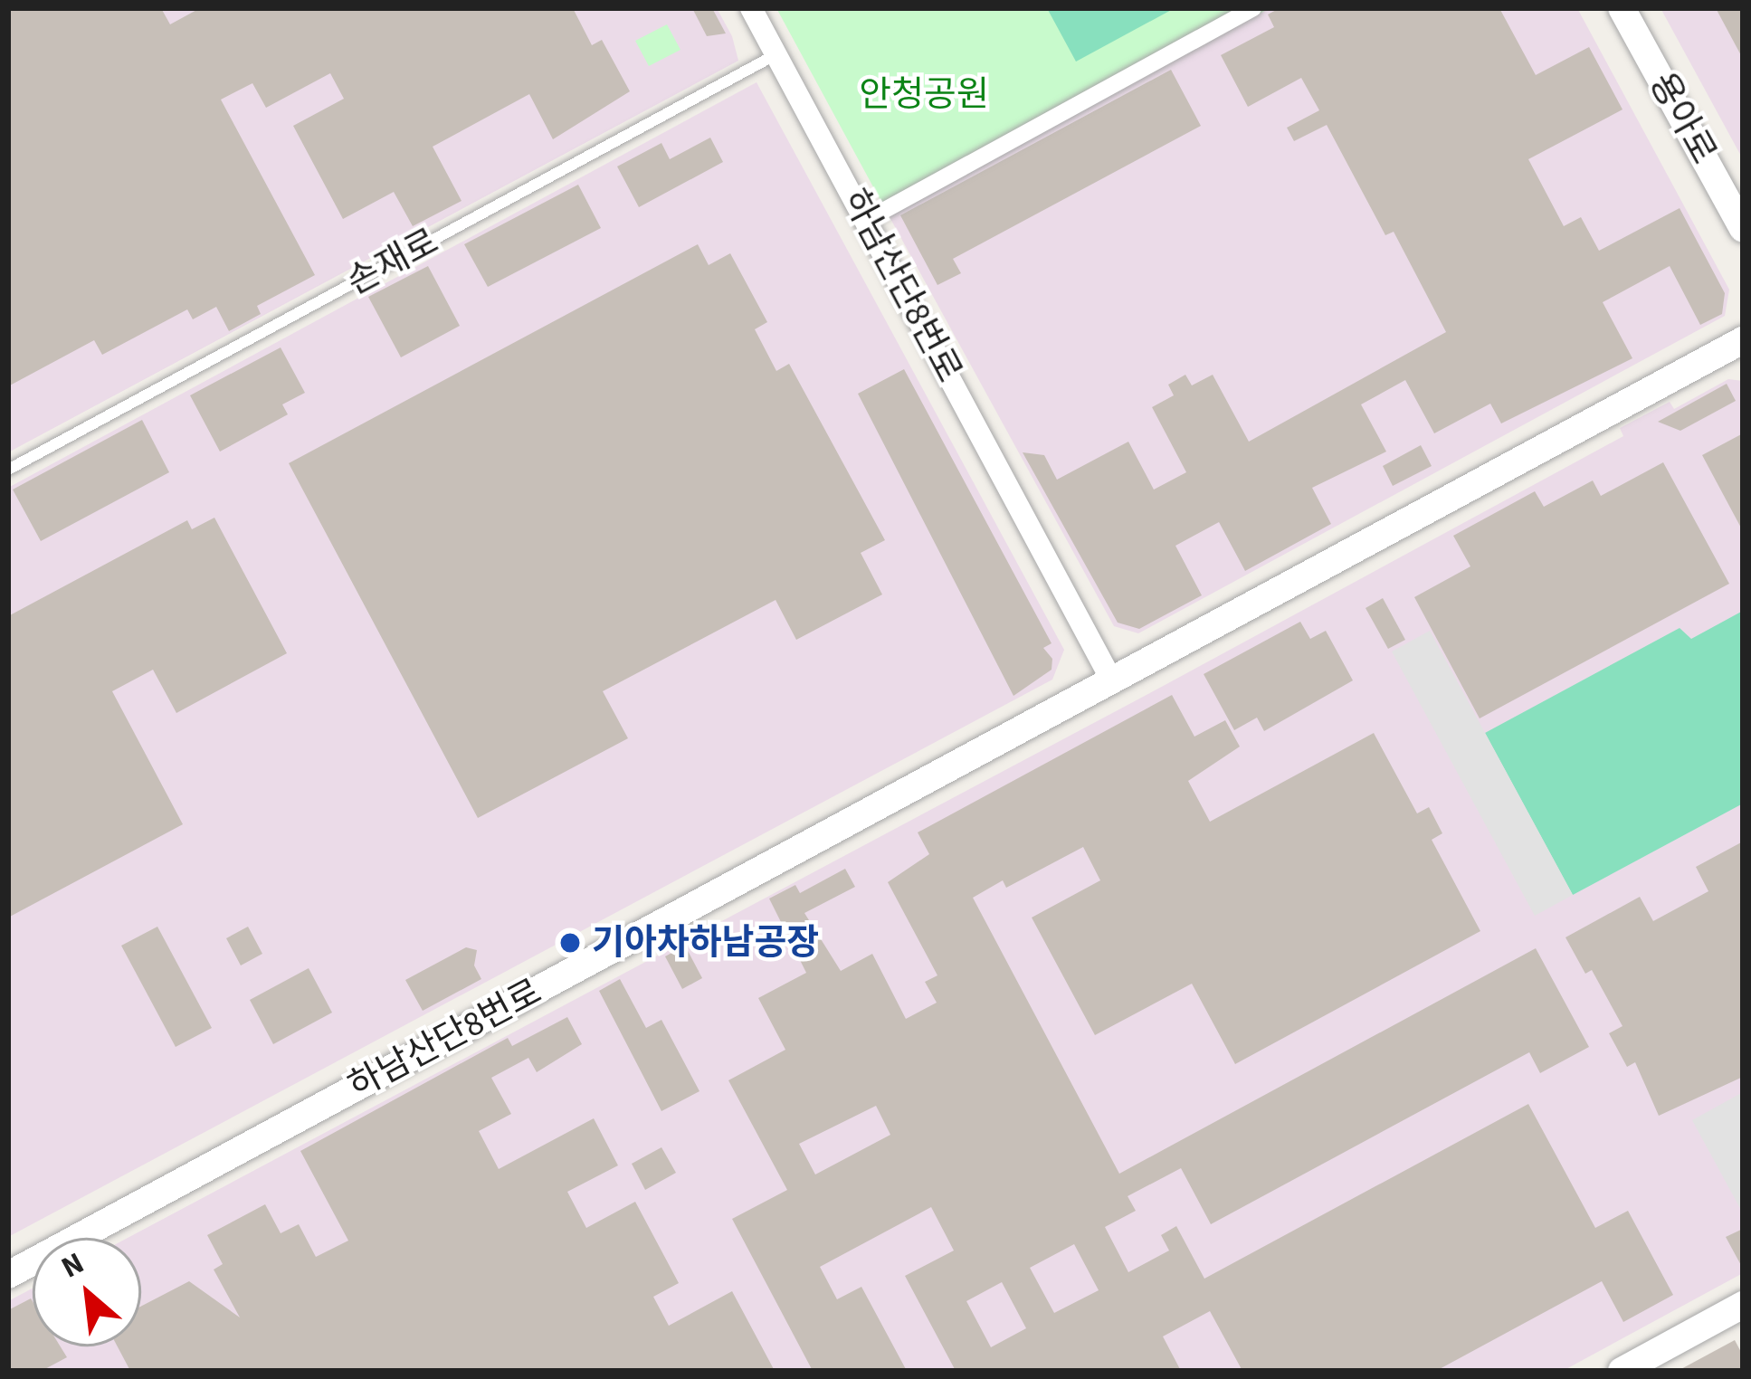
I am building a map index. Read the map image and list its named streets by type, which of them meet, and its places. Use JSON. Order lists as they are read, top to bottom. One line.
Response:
{"streets":{"street":["용아로","하남산단8번로"],"lane":["손재로"]},"crossings":[["손재로","하남산단8번로"]],"parks":["안청공원"],"places":["기아차하남공장"],"north":"top left"}
